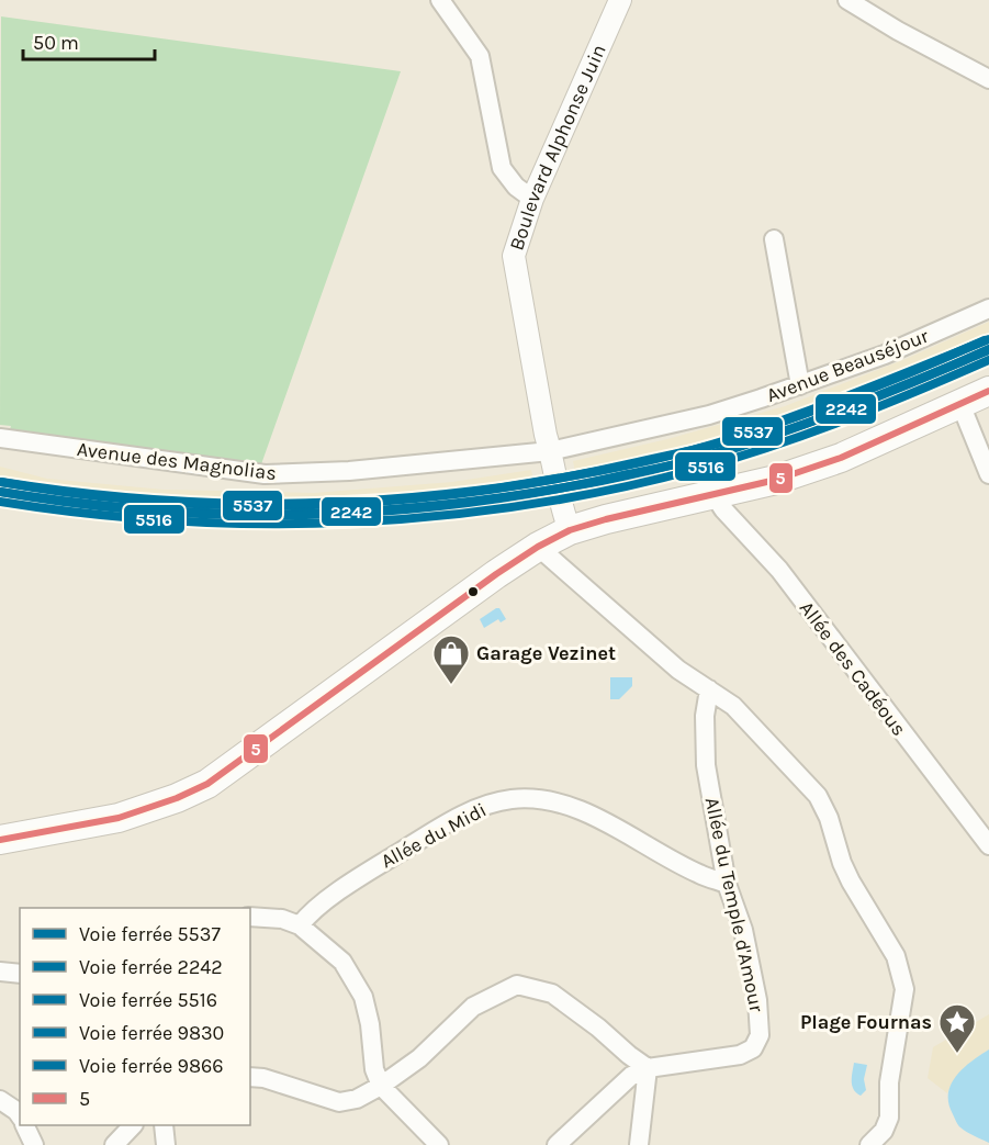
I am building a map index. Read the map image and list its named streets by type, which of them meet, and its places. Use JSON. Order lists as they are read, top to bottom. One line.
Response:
{"streets":{"street":["Boulevard Alphonse Juin","Avenue Beauséjour","Avenue des Magnolias","Allée des Cadéous","Allée du Midi","Allée du Temple d'Amour"]},"crossings":[["Boulevard Alphonse Juin","Avenue Beauséjour"],["Boulevard Alphonse Juin","Avenue des Magnolias"],["Avenue Beauséjour","Avenue des Magnolias"],["Allée du Midi","Allée du Temple d'Amour"]],"places":{"shop":["Garage Vezinet"],"place":["Plage Fournas"]},"lines":["rail line 5537","rail line 9866","rail line 2242","rail line 9830","rail line 5516","transit line 5"],"legend":["Voie ferrée 5537","Voie ferrée 2242","Voie ferrée 5516","Voie ferrée 9830","Voie ferrée 9866","5"],"scale_bar":"50 m"}
